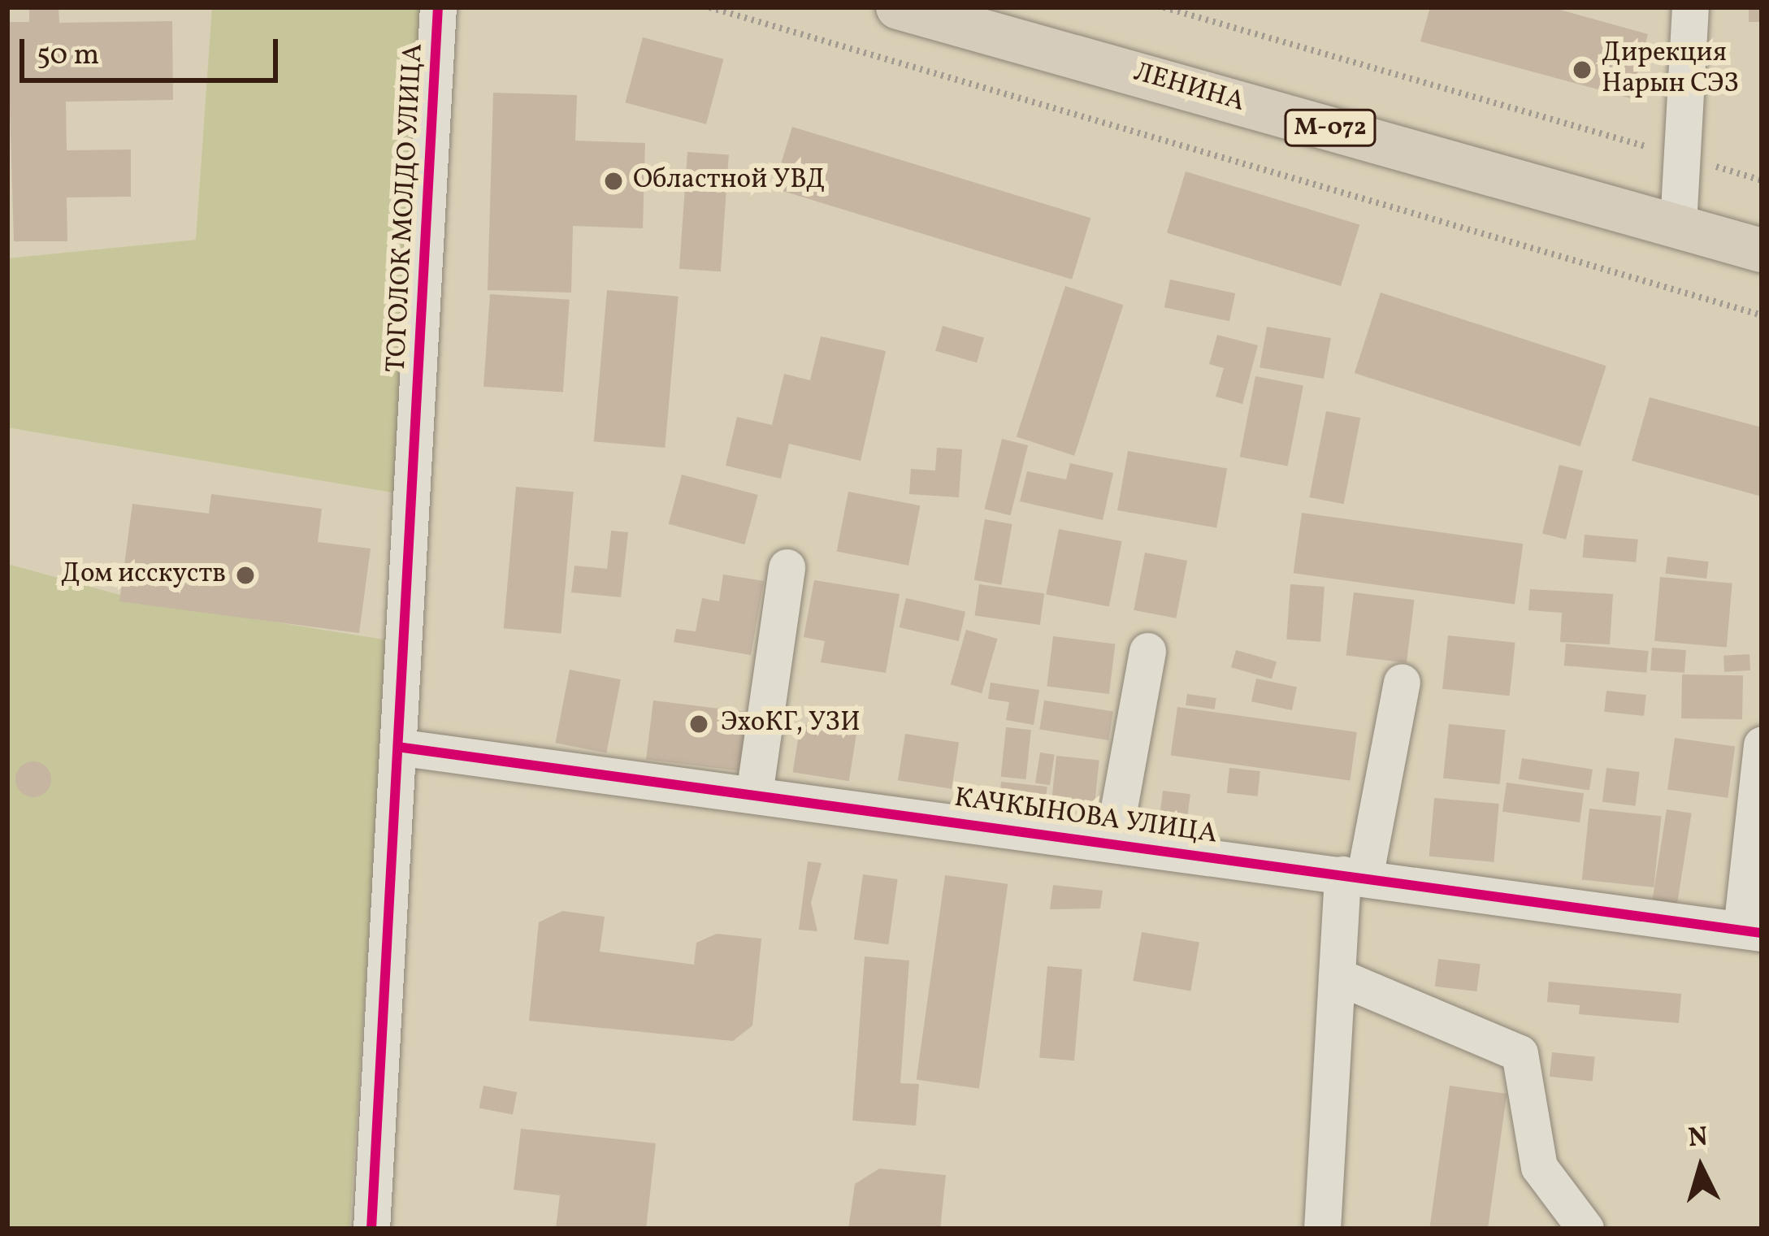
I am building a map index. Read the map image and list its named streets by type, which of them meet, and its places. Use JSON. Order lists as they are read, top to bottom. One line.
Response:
{"streets":{"main road":["ЛЕНИНА","М-072"],"street":["ТОГОЛОК МОЛДО УЛИЦА","КАЧКЫНОВА УЛИЦА"]},"crossings":[["ТОГОЛОК МОЛДО УЛИЦА","КАЧКЫНОВА УЛИЦА"]],"places":["Дирекция Нарын СЭЗ","Областной УВД","Дом исскуств","ЭхоКГ, УЗИ"],"scale_bar":"50 m","north":"top"}
